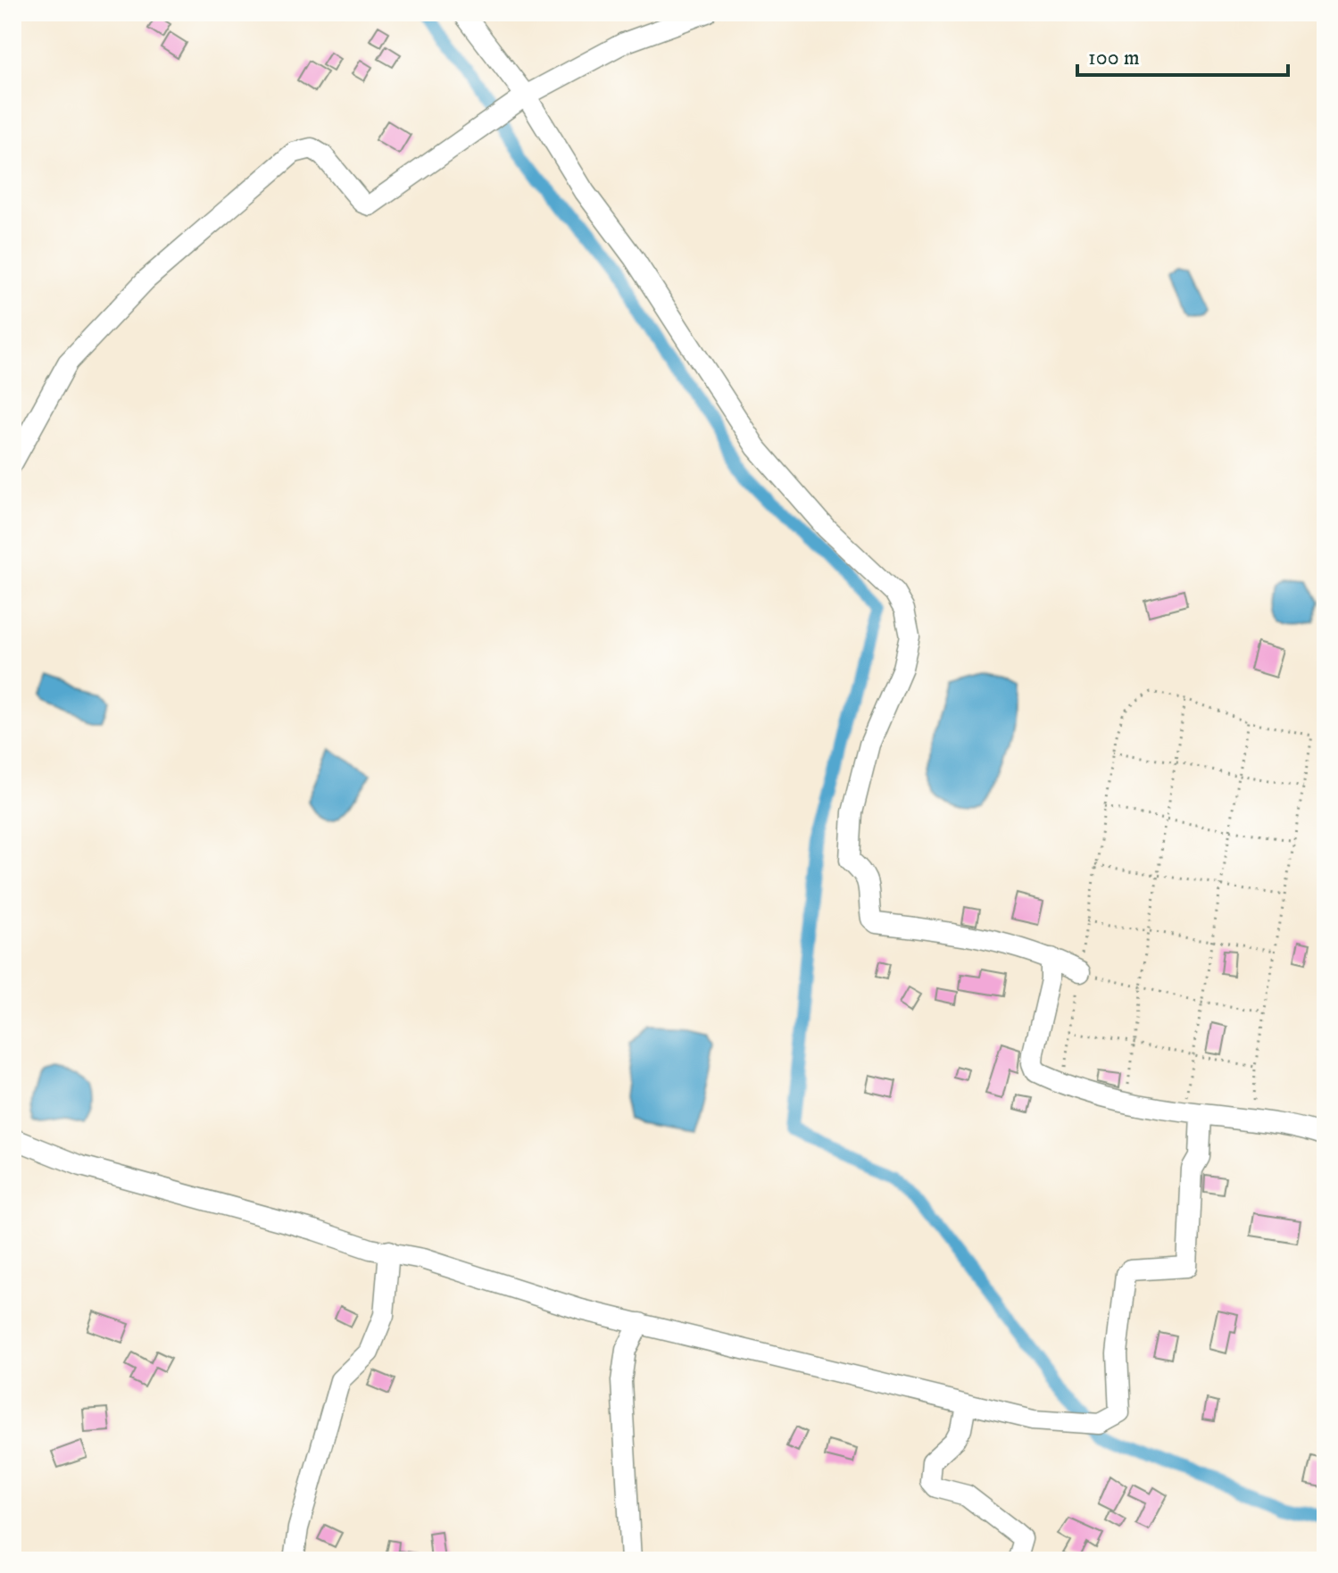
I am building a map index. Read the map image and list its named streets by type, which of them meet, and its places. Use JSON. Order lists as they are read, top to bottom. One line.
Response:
{"scale_bar":"100 m"}
